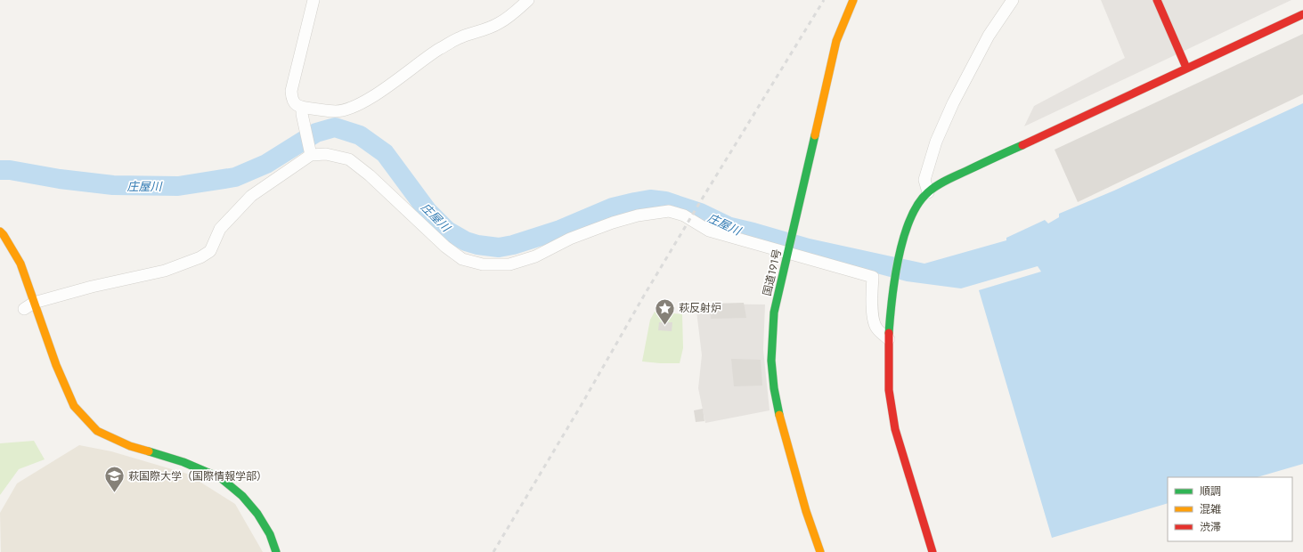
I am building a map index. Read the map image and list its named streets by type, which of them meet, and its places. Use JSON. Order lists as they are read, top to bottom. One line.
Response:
{"streets":{"main road":["国道191号"]},"water":["庄屋川"],"places":{"place":["萩反射炉"],"school or university":["萩国際大学（国際情報学部）"]},"legend":["順調","混雑","渋滞"]}
